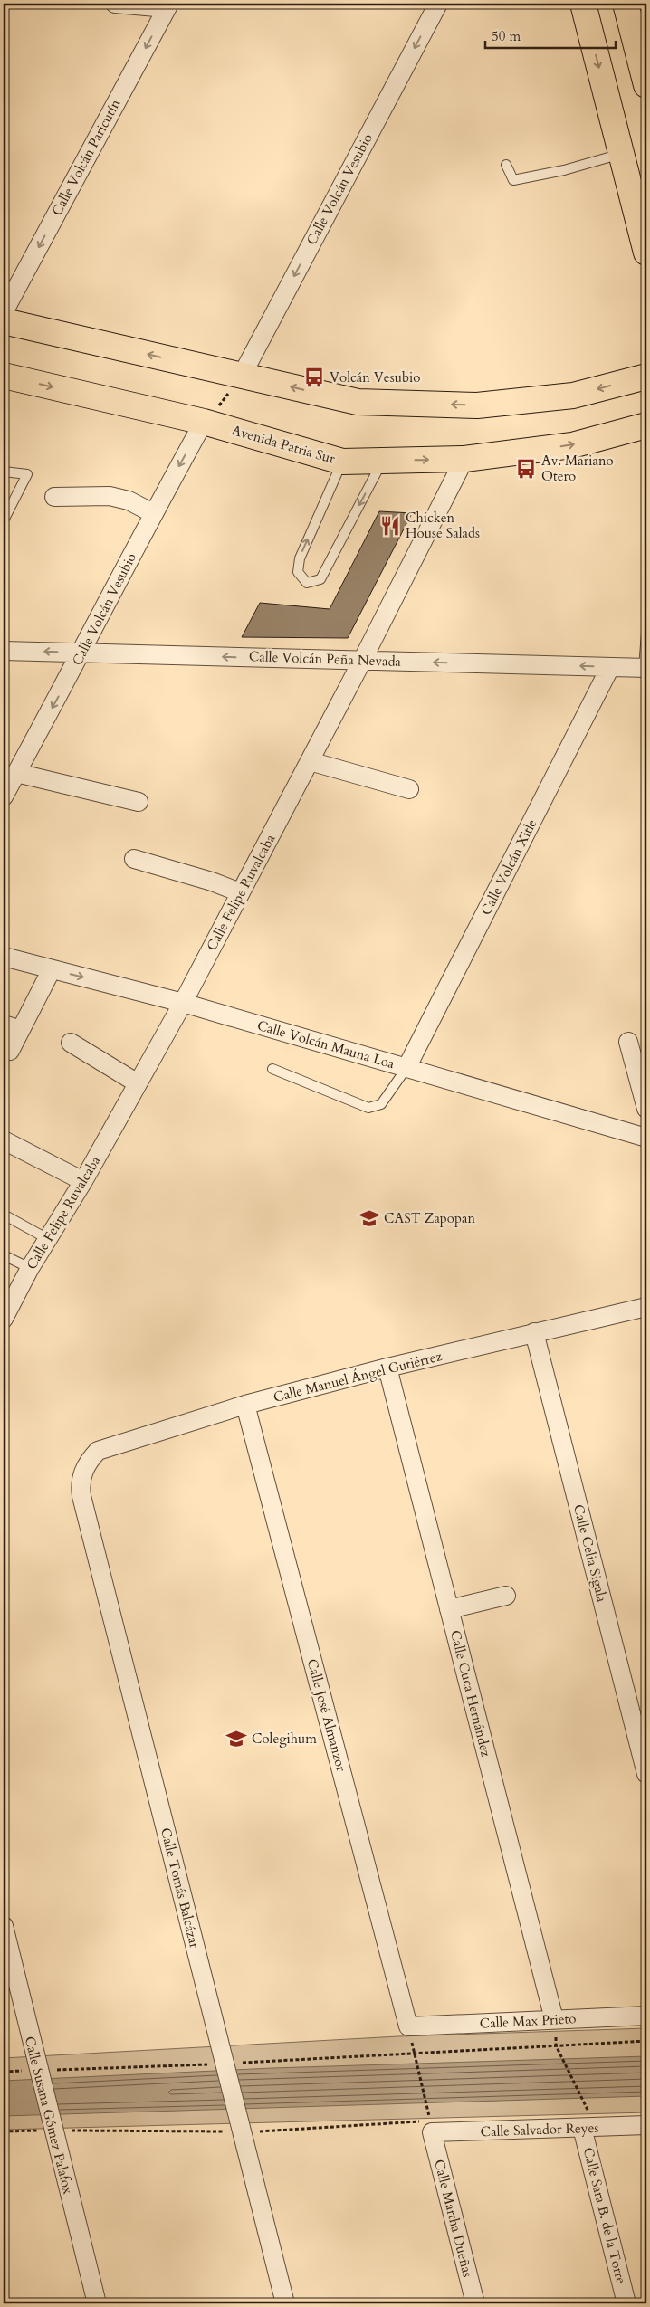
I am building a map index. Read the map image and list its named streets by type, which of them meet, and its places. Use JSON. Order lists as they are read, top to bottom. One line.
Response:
{"streets":{"main road":["Avenida Patria Sur"],"street":["Calle Volcán Paricutín","Calle Volcán Vesubio","Calle Volcán Peña Nevada","Calle Volcán Xitle","Calle Felipe Ruvalcaba","Calle Volcán Mauna Loa","Calle Manuel Ángel Gutiérrez","Calle Celia Sigala","Calle Cuca Hernández","Calle José Almanzor","Calle Tomás Balcázar","Calle Max Prieto","Calle Susana Gómez Palafox","Calle Salvador Reyes","Calle Sara B. de la Torre","Calle Martha Dueñas"]},"crossings":[["Calle Volcán Vesubio","Avenida Patria Sur"],["Calle Volcán Vesubio","Calle Volcán Peña Nevada"],["Avenida Patria Sur","Calle Felipe Ruvalcaba"],["Calle Volcán Peña Nevada","Calle Volcán Xitle"],["Calle Volcán Peña Nevada","Calle Felipe Ruvalcaba"],["Calle Volcán Xitle","Calle Volcán Mauna Loa"],["Calle Felipe Ruvalcaba","Calle Volcán Mauna Loa"],["Calle Manuel Ángel Gutiérrez","Calle Celia Sigala"],["Calle Manuel Ángel Gutiérrez","Calle Cuca Hernández"],["Calle Manuel Ángel Gutiérrez","Calle José Almanzor"],["Calle Manuel Ángel Gutiérrez","Calle Tomás Balcázar"],["Calle Cuca Hernández","Calle Max Prieto"],["Calle José Almanzor","Calle Max Prieto"],["Calle Salvador Reyes","Calle Sara B. de la Torre"],["Calle Salvador Reyes","Calle Martha Dueñas"]],"one_way":["Calle Volcán Paricutín","Calle Volcán Vesubio"],"places":{"bus stop":["Volcán Vesubio","Av. Mariano Otero"],"restaurant":["Chicken House Salads"],"school or university":["CAST Zapopan","Colegihum"]},"scale_bar":"50 m"}
